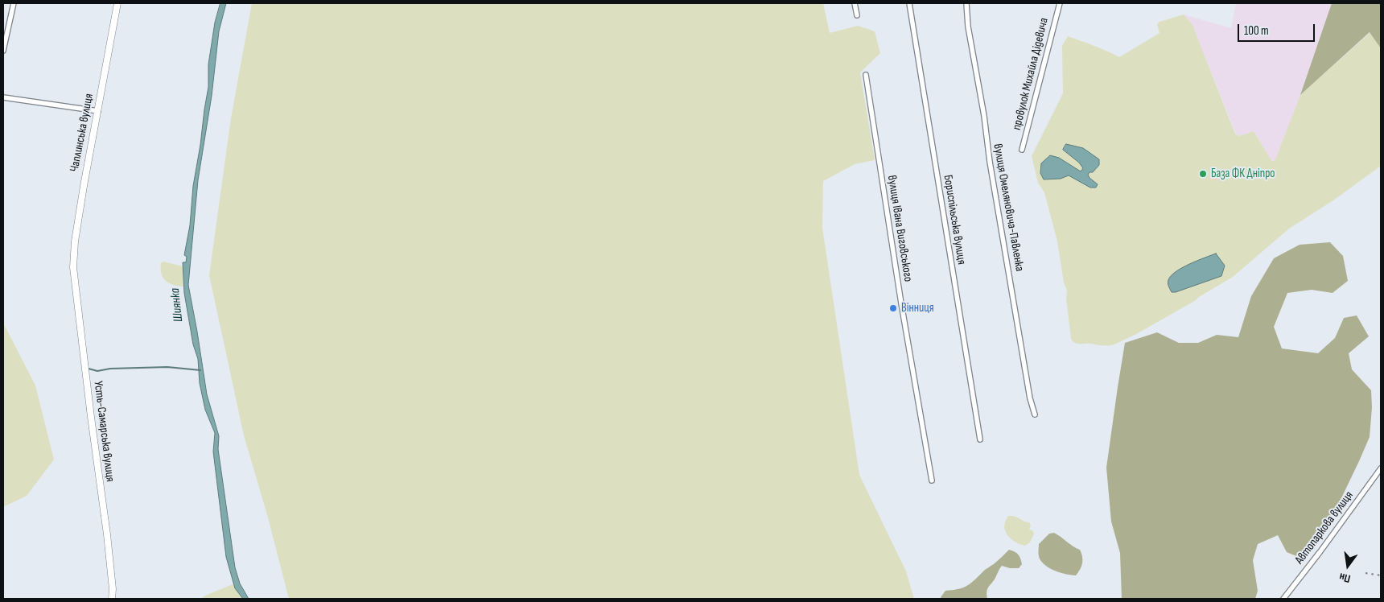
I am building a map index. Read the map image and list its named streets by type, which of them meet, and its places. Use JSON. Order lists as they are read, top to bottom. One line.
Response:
{"streets":{"street":["провулок Михайла Дідевича","Чаплинська вулиця","вулиця Омеляновича-Павленка","Бориспільська вулиця","вулиця Івана Виговського","Усть-Самарська вулиця","Автопаркова вулиця"]},"crossings":[["Чаплинська вулиця","Усть-Самарська вулиця"]],"water":["Шиянка"],"places":["База ФК Дніпро","Вінниця"],"scale_bar":"100 m","north":"bottom"}
